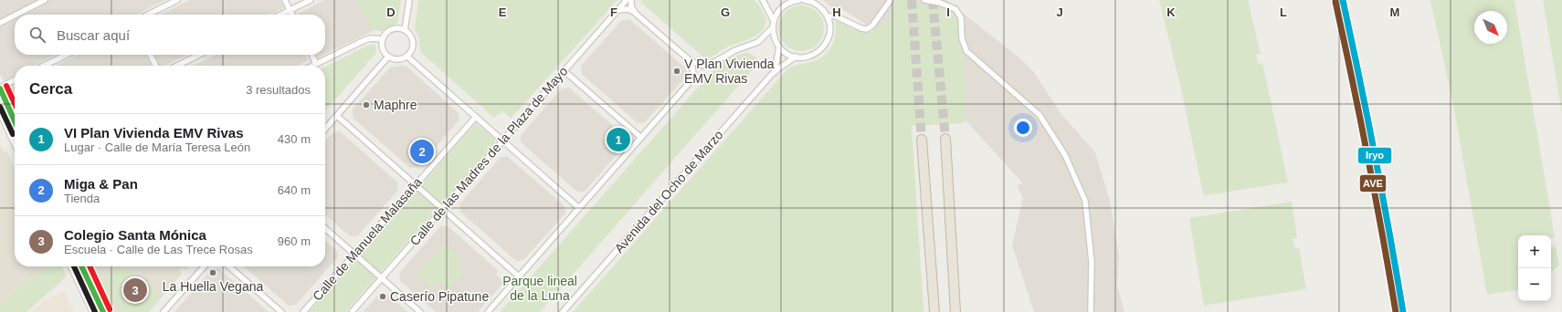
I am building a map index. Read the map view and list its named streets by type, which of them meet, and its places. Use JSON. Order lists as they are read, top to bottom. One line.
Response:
{"streets":{"street":["Calle de las Madres de la Plaza de Mayo","Avenida del Ocho de Marzo","Calle de Manuela Malasaña"]},"parks":["Parque lineal de la Luna"],"places":["V Plan Vivienda EMV Rivas","Maphre","La Huella Vegana","Caserío Pipatune"],"lines":["transit line Iryo","transit line AVE"],"north":"bottom right","page":{"search":"Buscar aquí","heading":["Cerca","3 resultados"],"list":[{"mark":"1","name":"VI Plan Vivienda EMV Rivas","note":"Lugar · Calle de María Teresa León","value":"430 m"},{"mark":"2","name":"Miga & Pan","note":"Tienda","value":"640 m"},{"mark":"3","name":"Colegio Santa Mónica","note":"Escuela · Calle de Las Trece Rosas","value":"960 m"}],"pins":["1","2","3"],"map_buttons":["+","−"]},"grid":{"columns":["D","E","F","G","H","I","J","K","L","M"]}}
